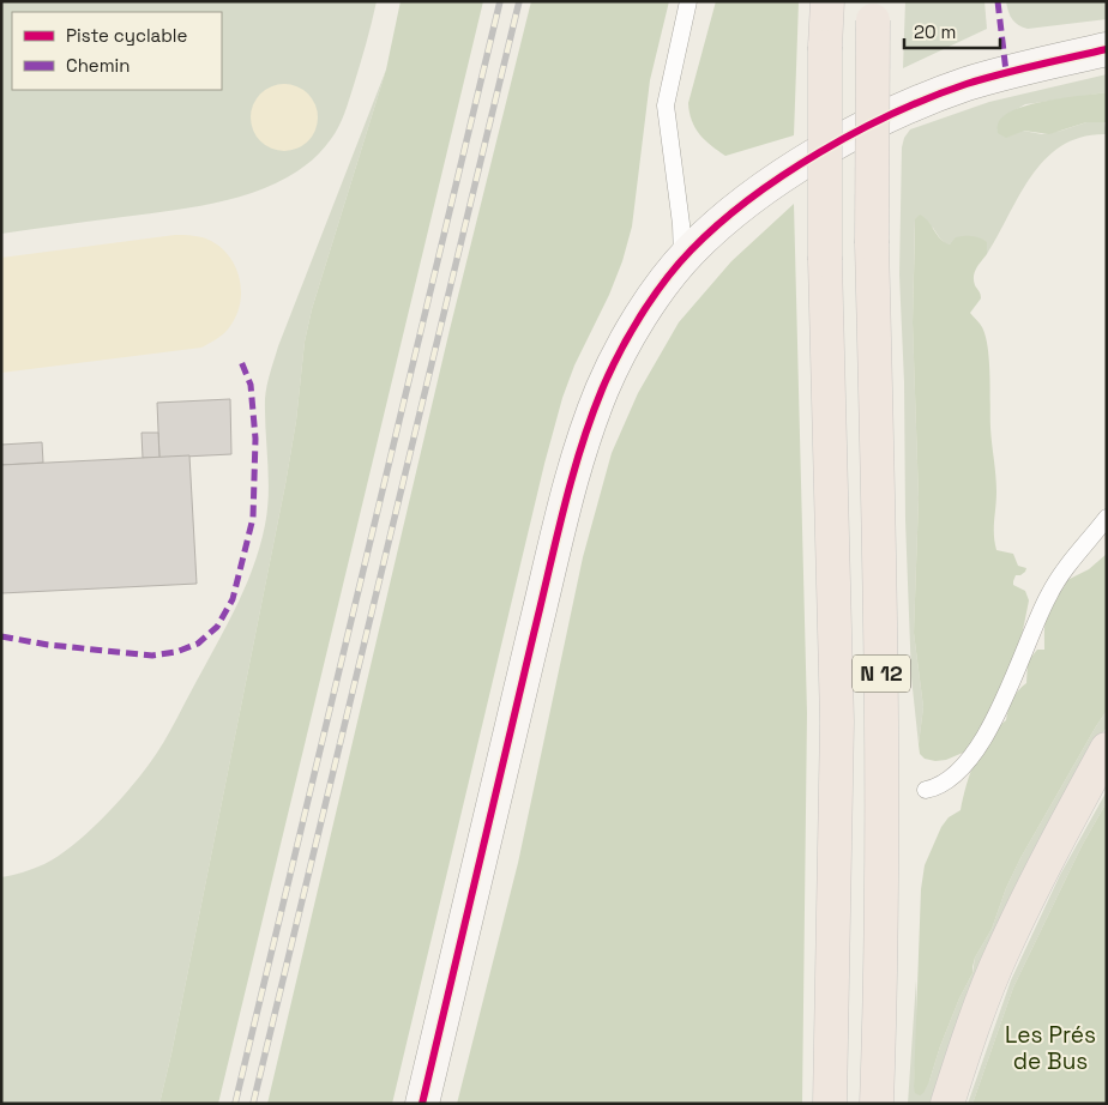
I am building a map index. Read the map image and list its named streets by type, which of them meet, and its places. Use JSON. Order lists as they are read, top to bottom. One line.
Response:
{"streets":{"highway":["N 12"]},"parks":["Les Prés de Bus"],"legend":["Piste cyclable","Chemin"],"scale_bar":"20 m"}
